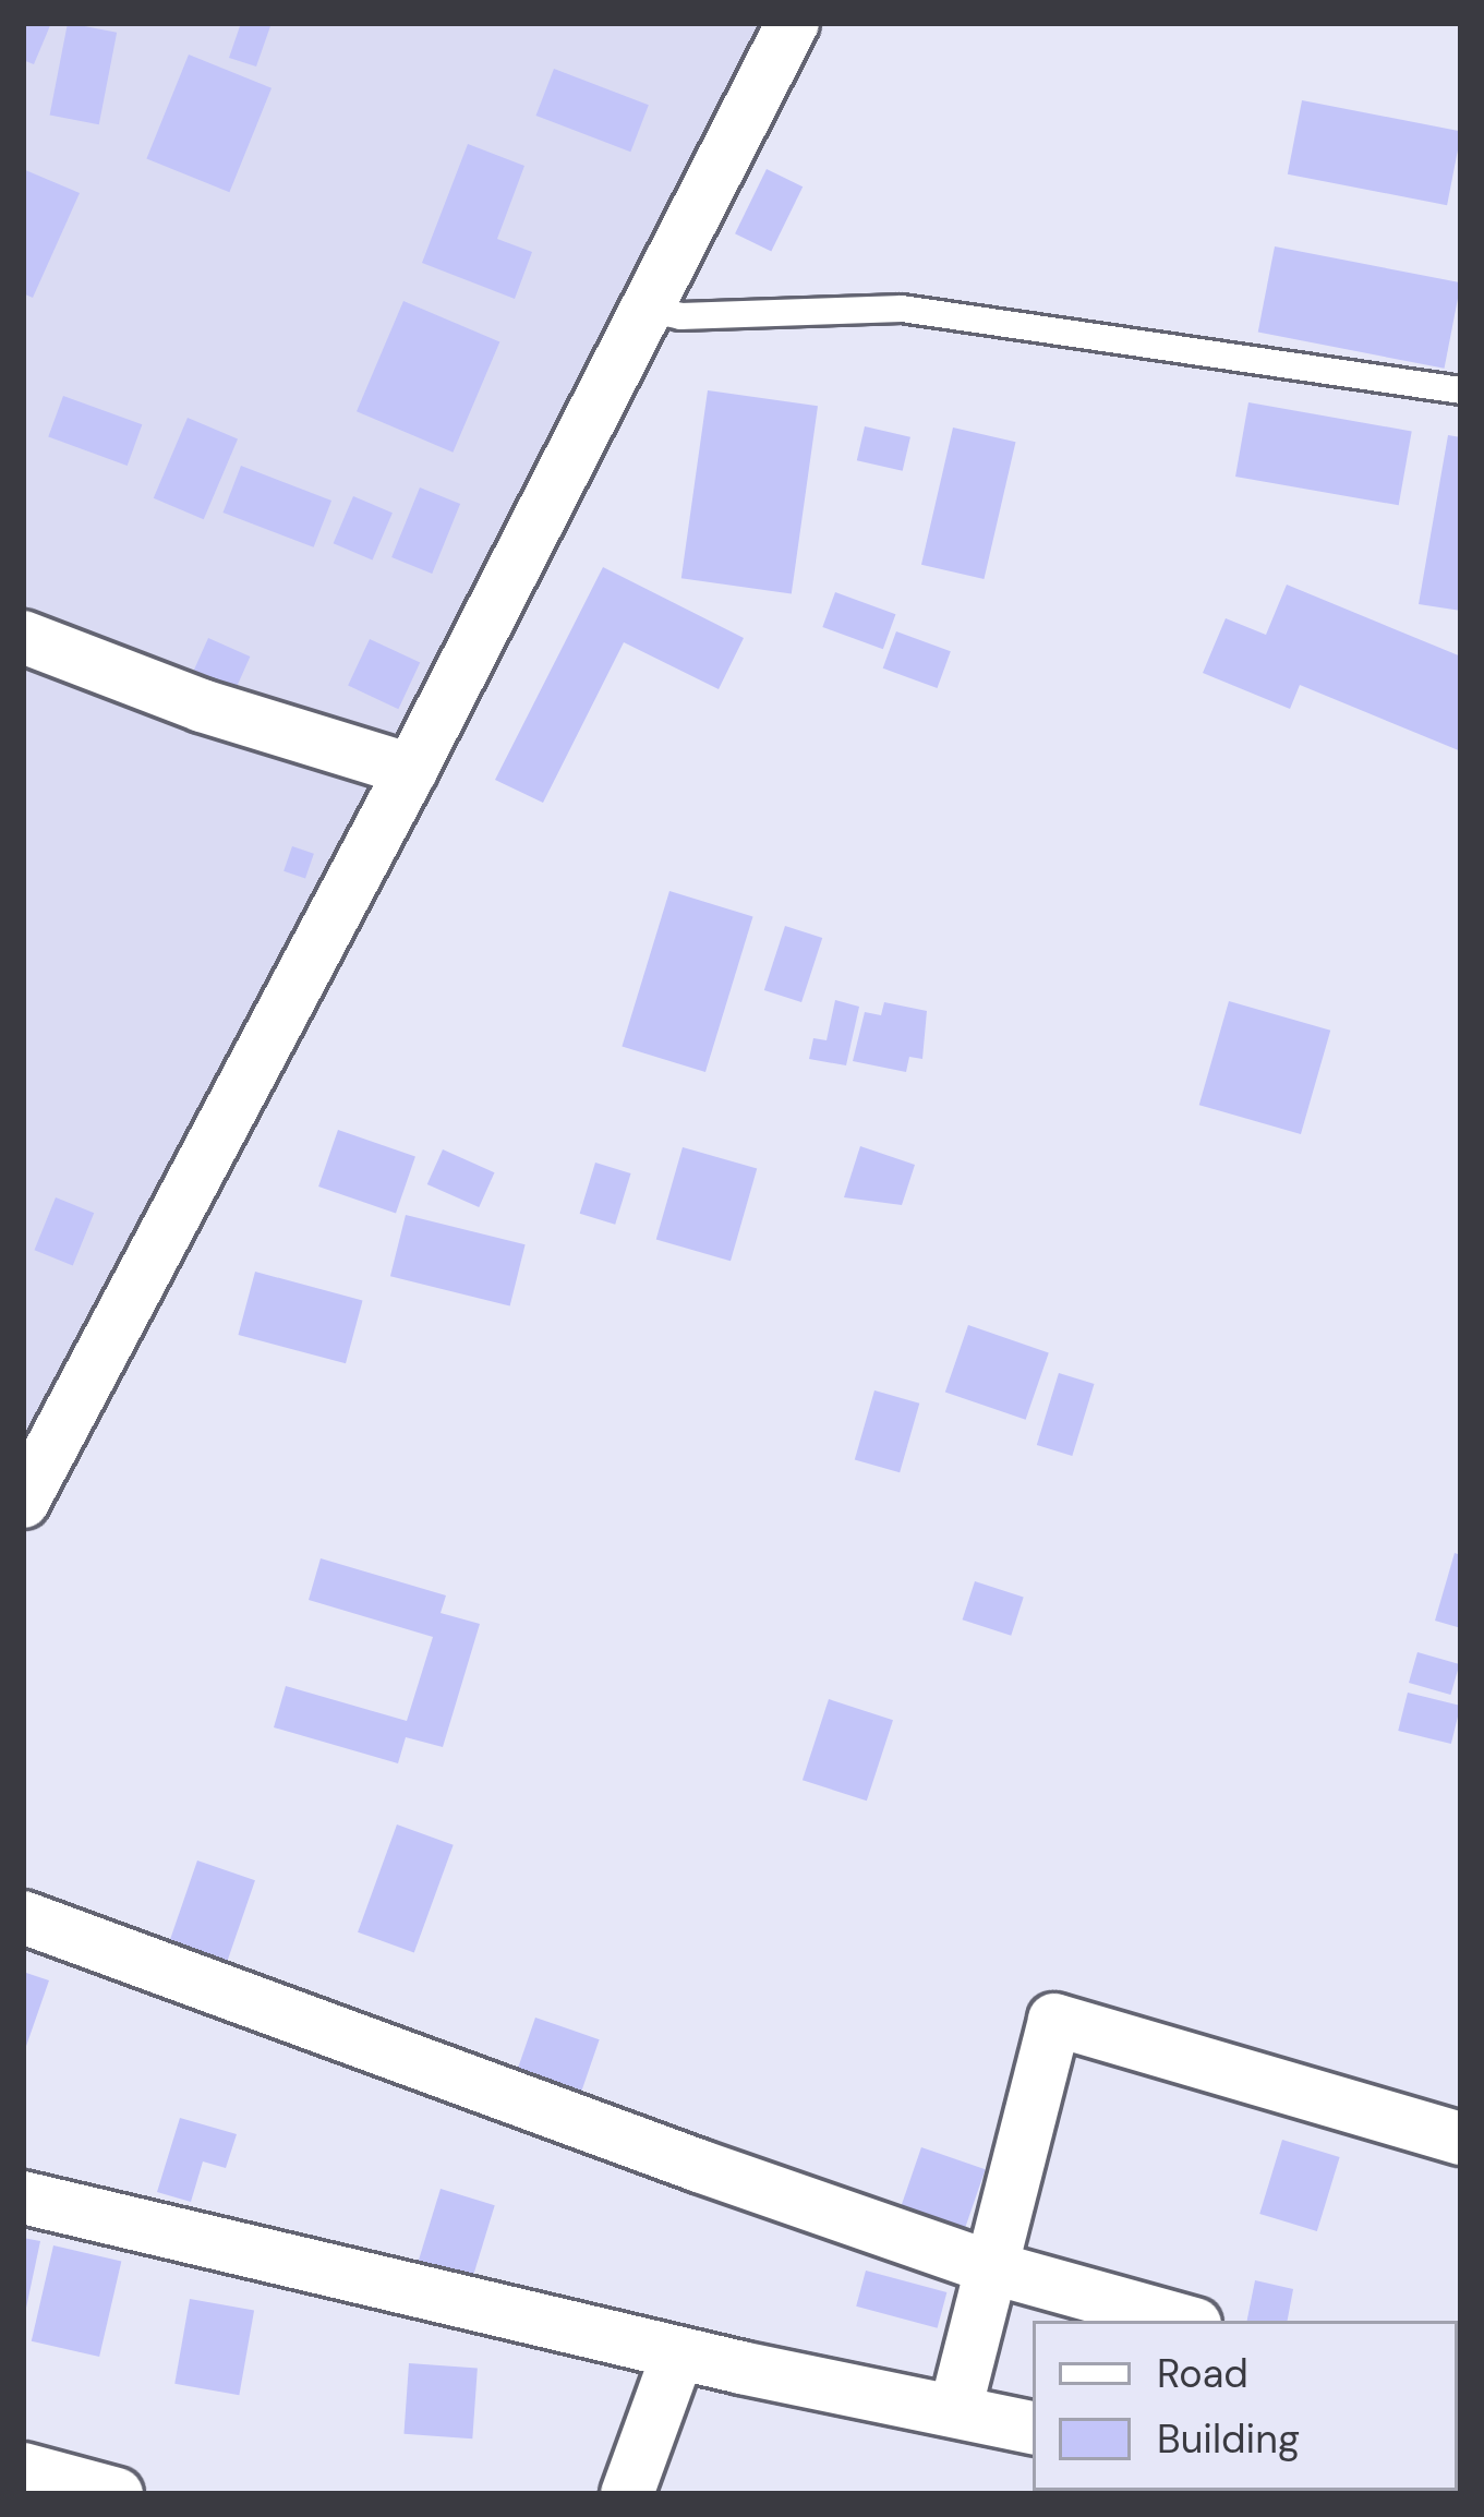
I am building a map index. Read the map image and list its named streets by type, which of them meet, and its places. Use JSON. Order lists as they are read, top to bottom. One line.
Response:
{"legend":["Road","Building"]}
